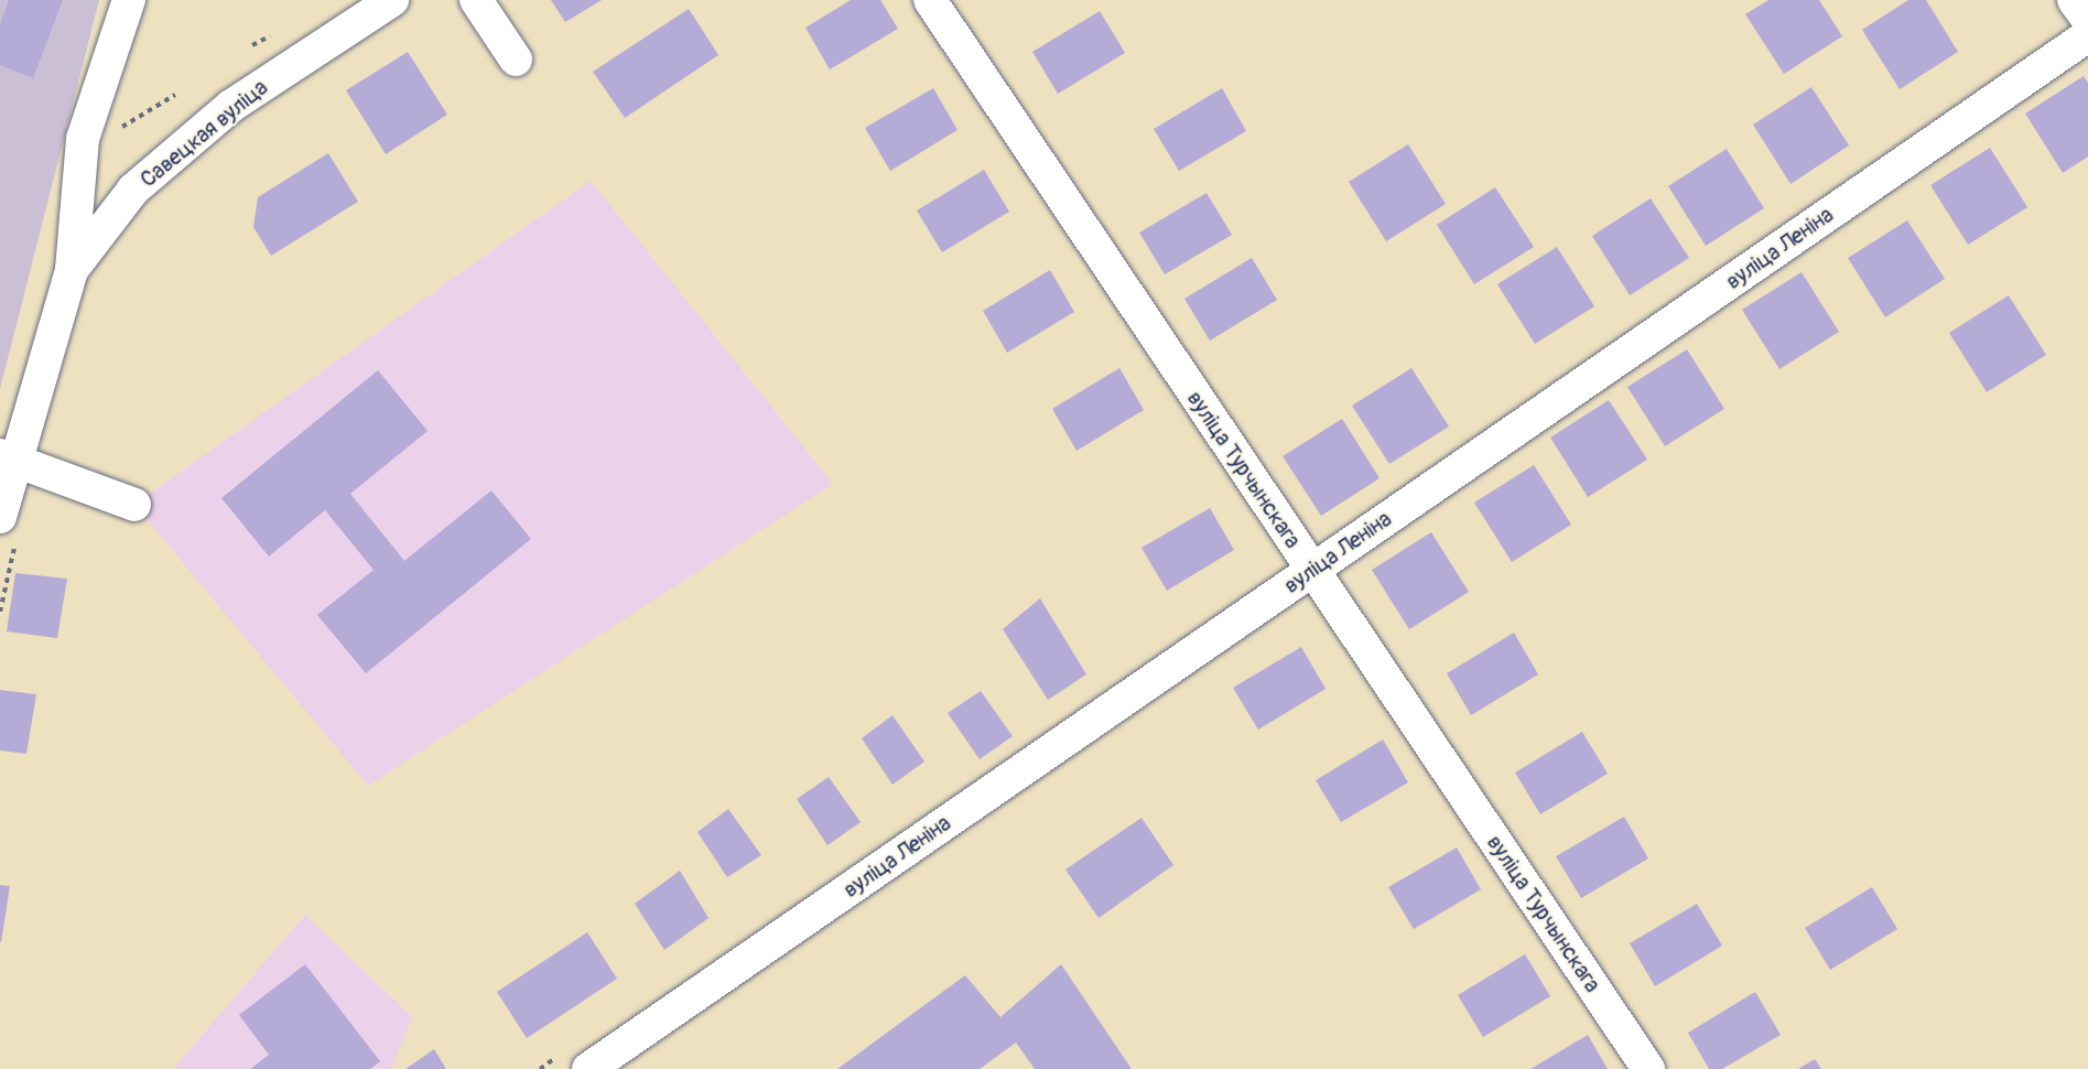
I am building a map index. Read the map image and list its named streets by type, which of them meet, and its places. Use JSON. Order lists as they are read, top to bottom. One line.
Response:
{"streets":{"street":["Савецкая вуліца","вуліца Леніна","вуліца Турчынскага"]},"crossings":[["вуліца Леніна","вуліца Турчынскага"]]}
